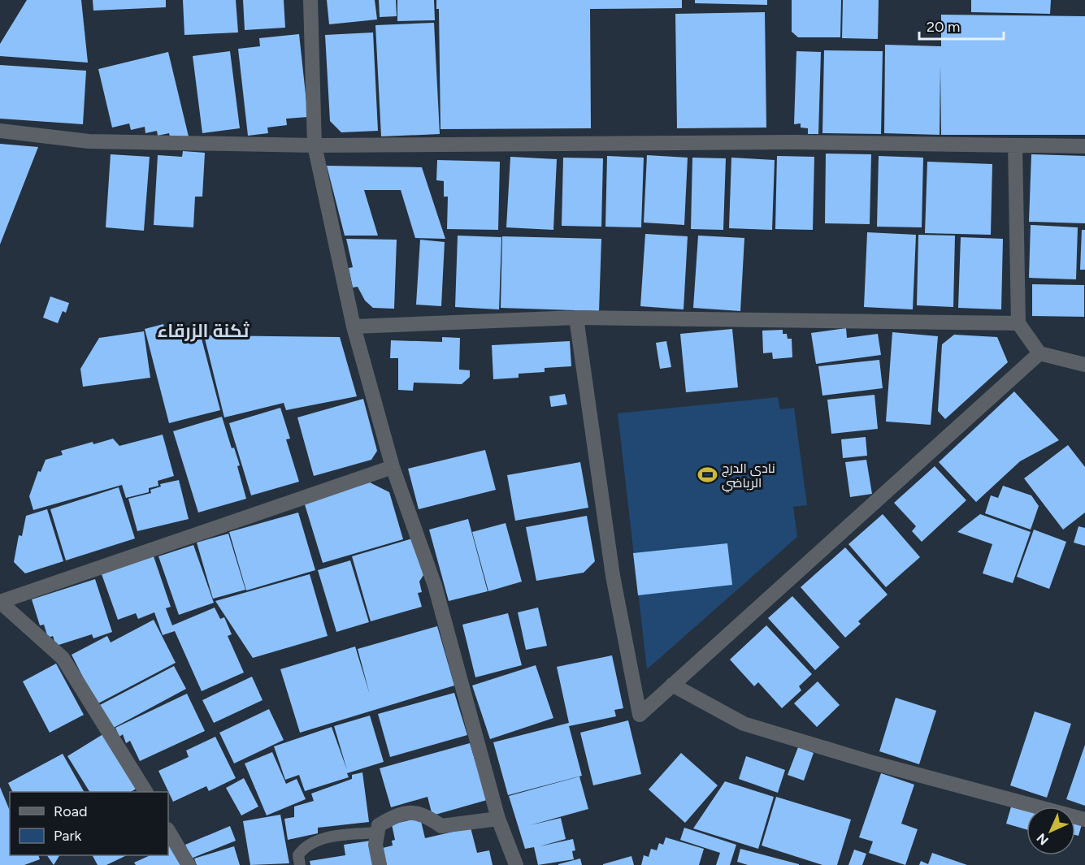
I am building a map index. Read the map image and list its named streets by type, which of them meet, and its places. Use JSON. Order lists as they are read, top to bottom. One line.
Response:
{"districts":["ثكنة الزرقاء"],"places":{"sports":["نادي الدرج الرياضي"]},"legend":["Road","Park"],"scale_bar":"20 m","north":"bottom left"}
